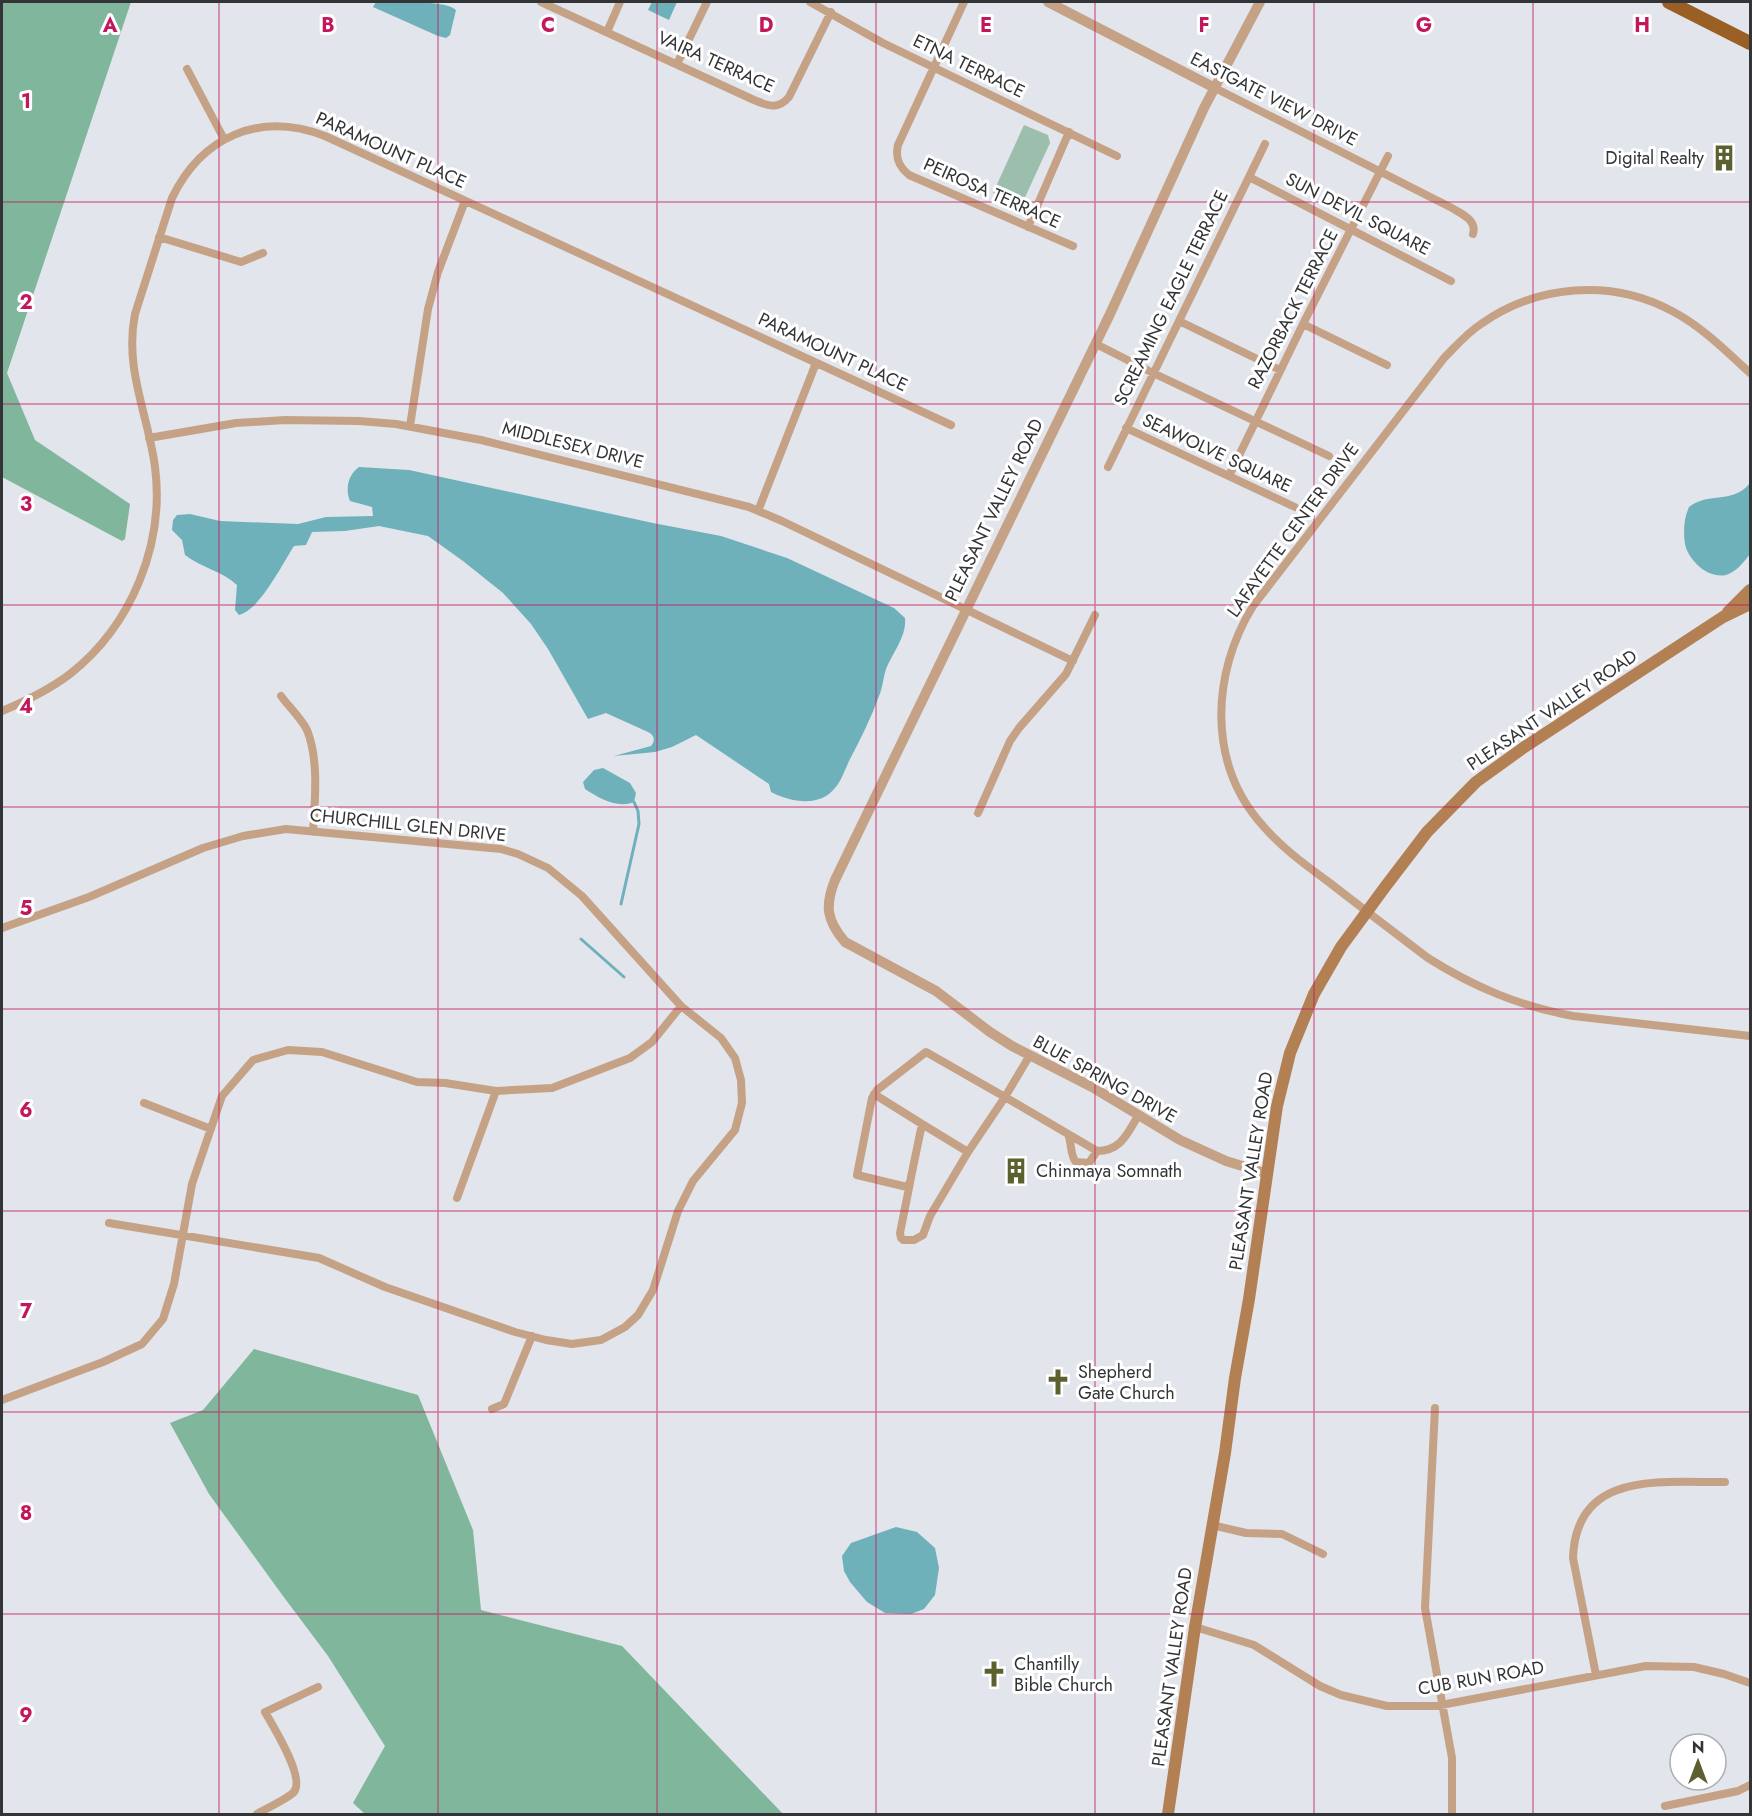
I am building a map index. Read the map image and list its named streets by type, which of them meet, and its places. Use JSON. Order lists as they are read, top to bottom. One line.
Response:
{"streets":{"main road":["PLEASANT VALLEY ROAD"],"street":["VAIRA TERRACE","ETNA TERRACE","EASTGATE VIEW DRIVE","PARAMOUNT PLACE","PEIROSA TERRACE","SUN DEVIL SQUARE","SCREAMING EAGLE TERRACE","RAZORBACK TERRACE","MIDDLESEX DRIVE","SEAWOLVE SQUARE","LAFAYETTE CENTER DRIVE","CHURCHILL GLEN DRIVE","BLUE SPRING DRIVE","CUB RUN ROAD"]},"crossings":[["VAIRA TERRACE","ETNA TERRACE"],["ETNA TERRACE","PEIROSA TERRACE"],["EASTGATE VIEW DRIVE","RAZORBACK TERRACE"],["EASTGATE VIEW DRIVE","PLEASANT VALLEY ROAD"],["PARAMOUNT PLACE","MIDDLESEX DRIVE"],["SUN DEVIL SQUARE","SCREAMING EAGLE TERRACE"],["SUN DEVIL SQUARE","RAZORBACK TERRACE"],["SCREAMING EAGLE TERRACE","SEAWOLVE SQUARE"],["RAZORBACK TERRACE","SEAWOLVE SQUARE"],["MIDDLESEX DRIVE","PLEASANT VALLEY ROAD"],["PLEASANT VALLEY ROAD","LAFAYETTE CENTER DRIVE"],["PLEASANT VALLEY ROAD","BLUE SPRING DRIVE"],["PLEASANT VALLEY ROAD","CUB RUN ROAD"]],"places":{"building":["Digital Realty","Chinmaya Somnath"],"church":["Shepherd Gate Church","Chantilly Bible Church"]},"north":"top","grid":{"columns":["A","B","C","D","E","F","G","H"],"rows":["1","2","3","4","5","6","7","8","9"]}}
